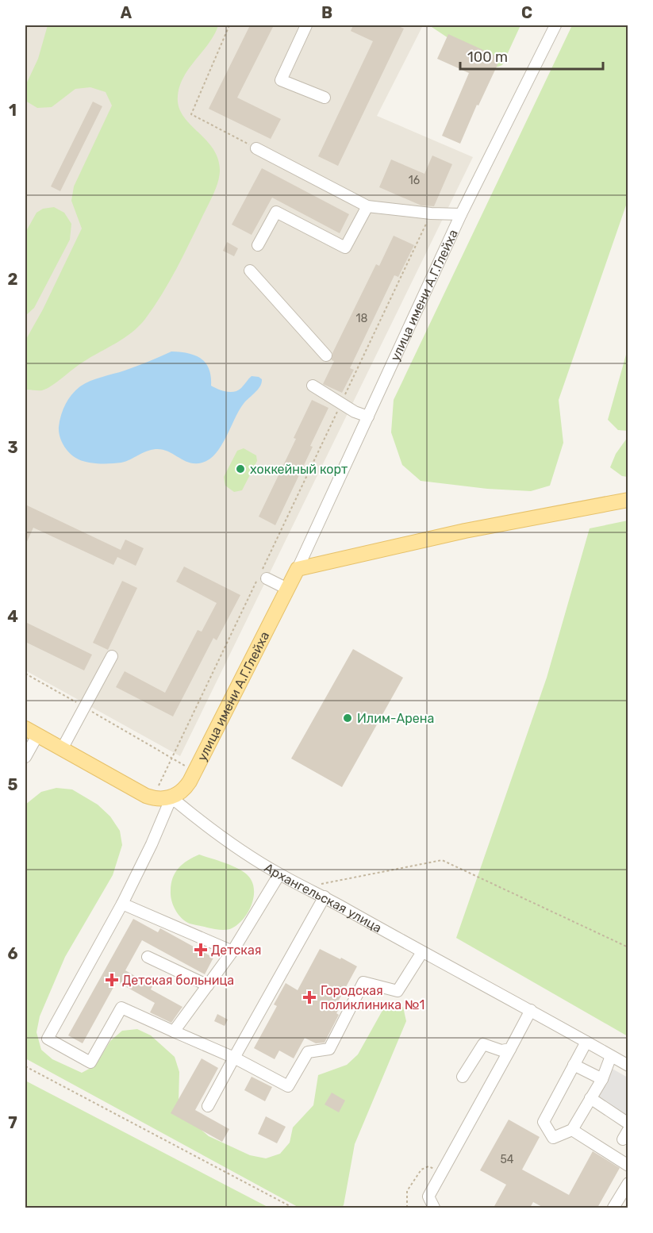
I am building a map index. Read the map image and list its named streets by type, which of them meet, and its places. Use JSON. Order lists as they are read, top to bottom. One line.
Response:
{"streets":{"main road":["улица имени А.Г.Глейха"],"street":["Архангельская улица"]},"crossings":[["улица имени А.Г.Глейха","Архангельская улица"]],"places":{"other":["хоккейный корт","Илим-Арена"],"health":["Детская","Детская больница","Городская поликлиника №1"]},"house_numbers":["16","18","54"],"scale_bar":"100 m","grid":{"columns":["A","B","C"],"rows":["1","2","3","4","5","6","7"]}}
